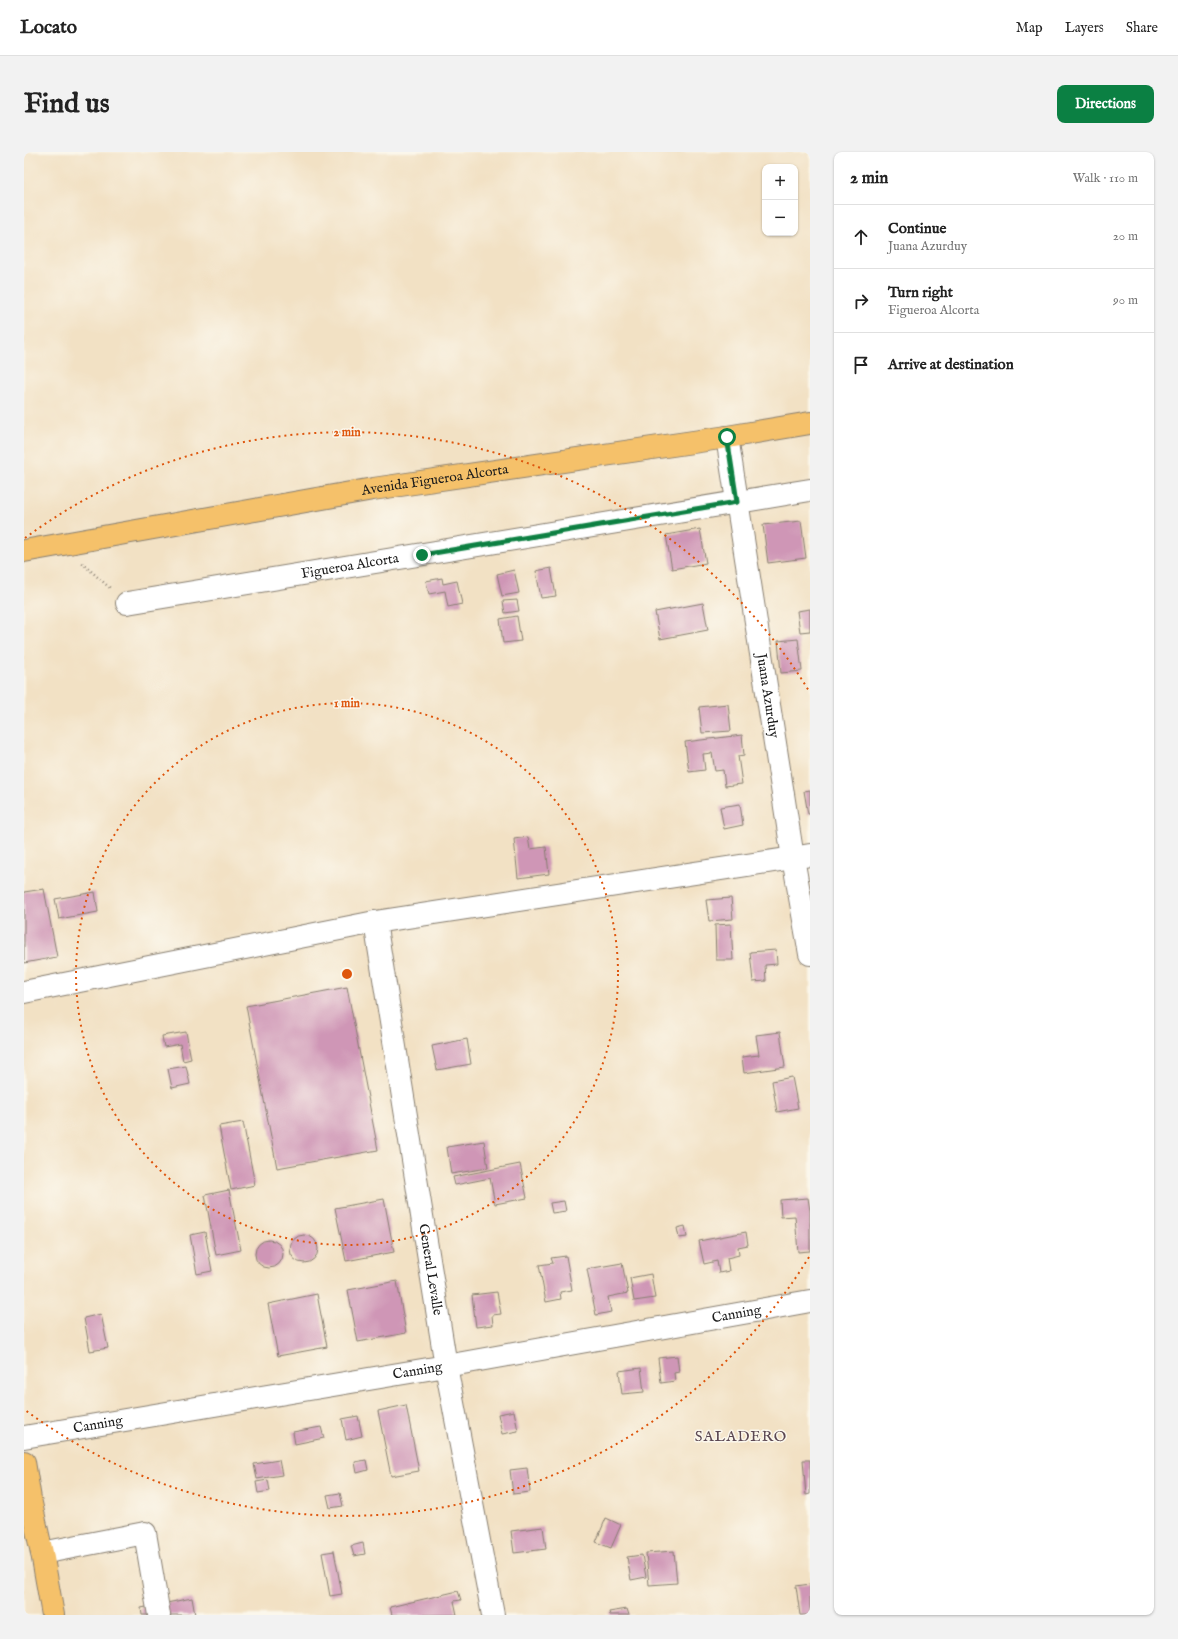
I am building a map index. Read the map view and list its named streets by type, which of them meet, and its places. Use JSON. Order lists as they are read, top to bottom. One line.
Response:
{"streets":{"main road":["Avenida Figueroa Alcorta"],"street":["Figueroa Alcorta","Juana Azurduy","General Levalle","Canning"]},"crossings":[["Avenida Figueroa Alcorta","Juana Azurduy"],["Figueroa Alcorta","Juana Azurduy"],["General Levalle","Canning"]],"districts":["SALADERO"],"page":{"header":"Locato","nav":["Map","Layers","Share"],"buttons":"Directions","title":"Find us","heading":["2 min","Walk · 110 m"],"map_buttons":["+","−"],"list":[["Continue","Juana Azurduy","20 m"],["Turn right","Figueroa Alcorta","90 m"],"Arrive at destination"]},"rings":["2 min","1 min"]}
